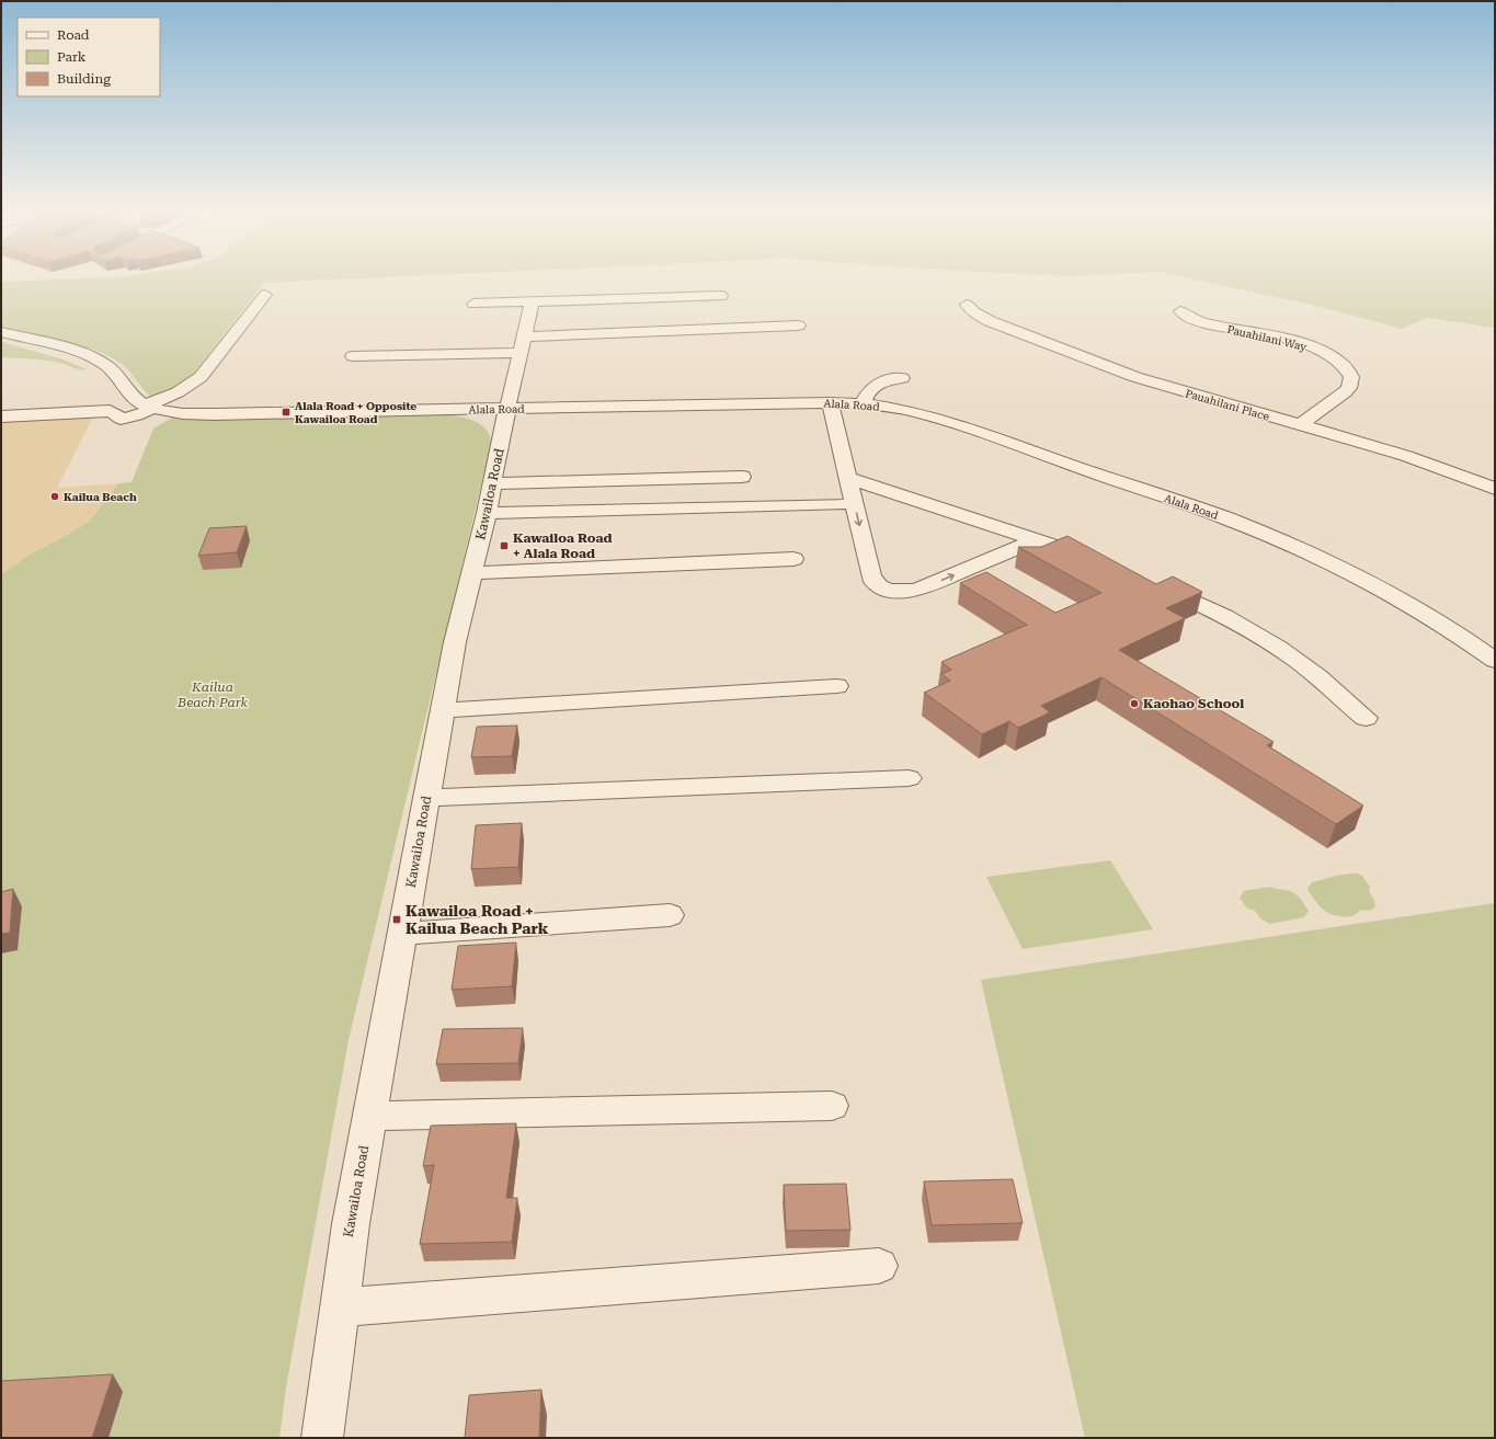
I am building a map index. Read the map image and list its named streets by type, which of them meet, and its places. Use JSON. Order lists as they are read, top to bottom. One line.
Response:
{"streets":{"street":["Pauahilani Way","Alala Road","Pauahilani Place","Kawailoa Road"]},"crossings":[["Pauahilani Way","Pauahilani Place"],["Alala Road","Kawailoa Road"]],"parks":["Kailua Beach Park"],"places":{"transit":["Alala Road + Opposite Kawailoa Road","Kawailoa Road + Alala Road","Kawailoa Road + Kailua Beach Park"],"other":["Kailua Beach","Kaohao School"]},"legend":["Road","Park","Building"]}
